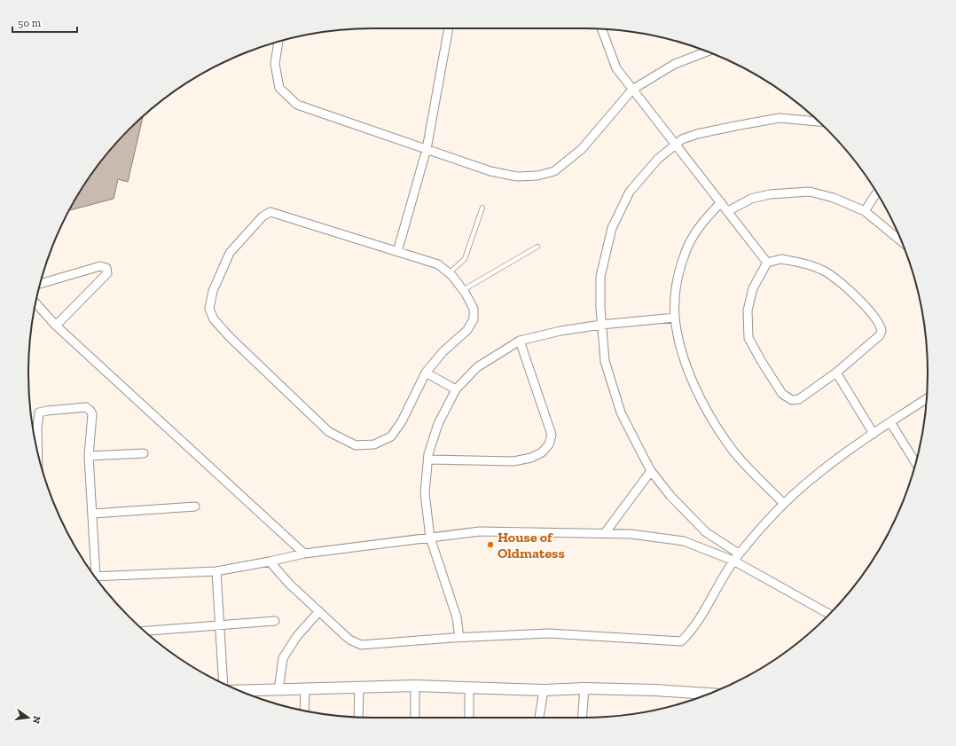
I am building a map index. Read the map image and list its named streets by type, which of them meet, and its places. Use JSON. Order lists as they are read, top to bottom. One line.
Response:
{"places":["House of Oldmatess"],"scale_bar":"50 m","north":"right"}
